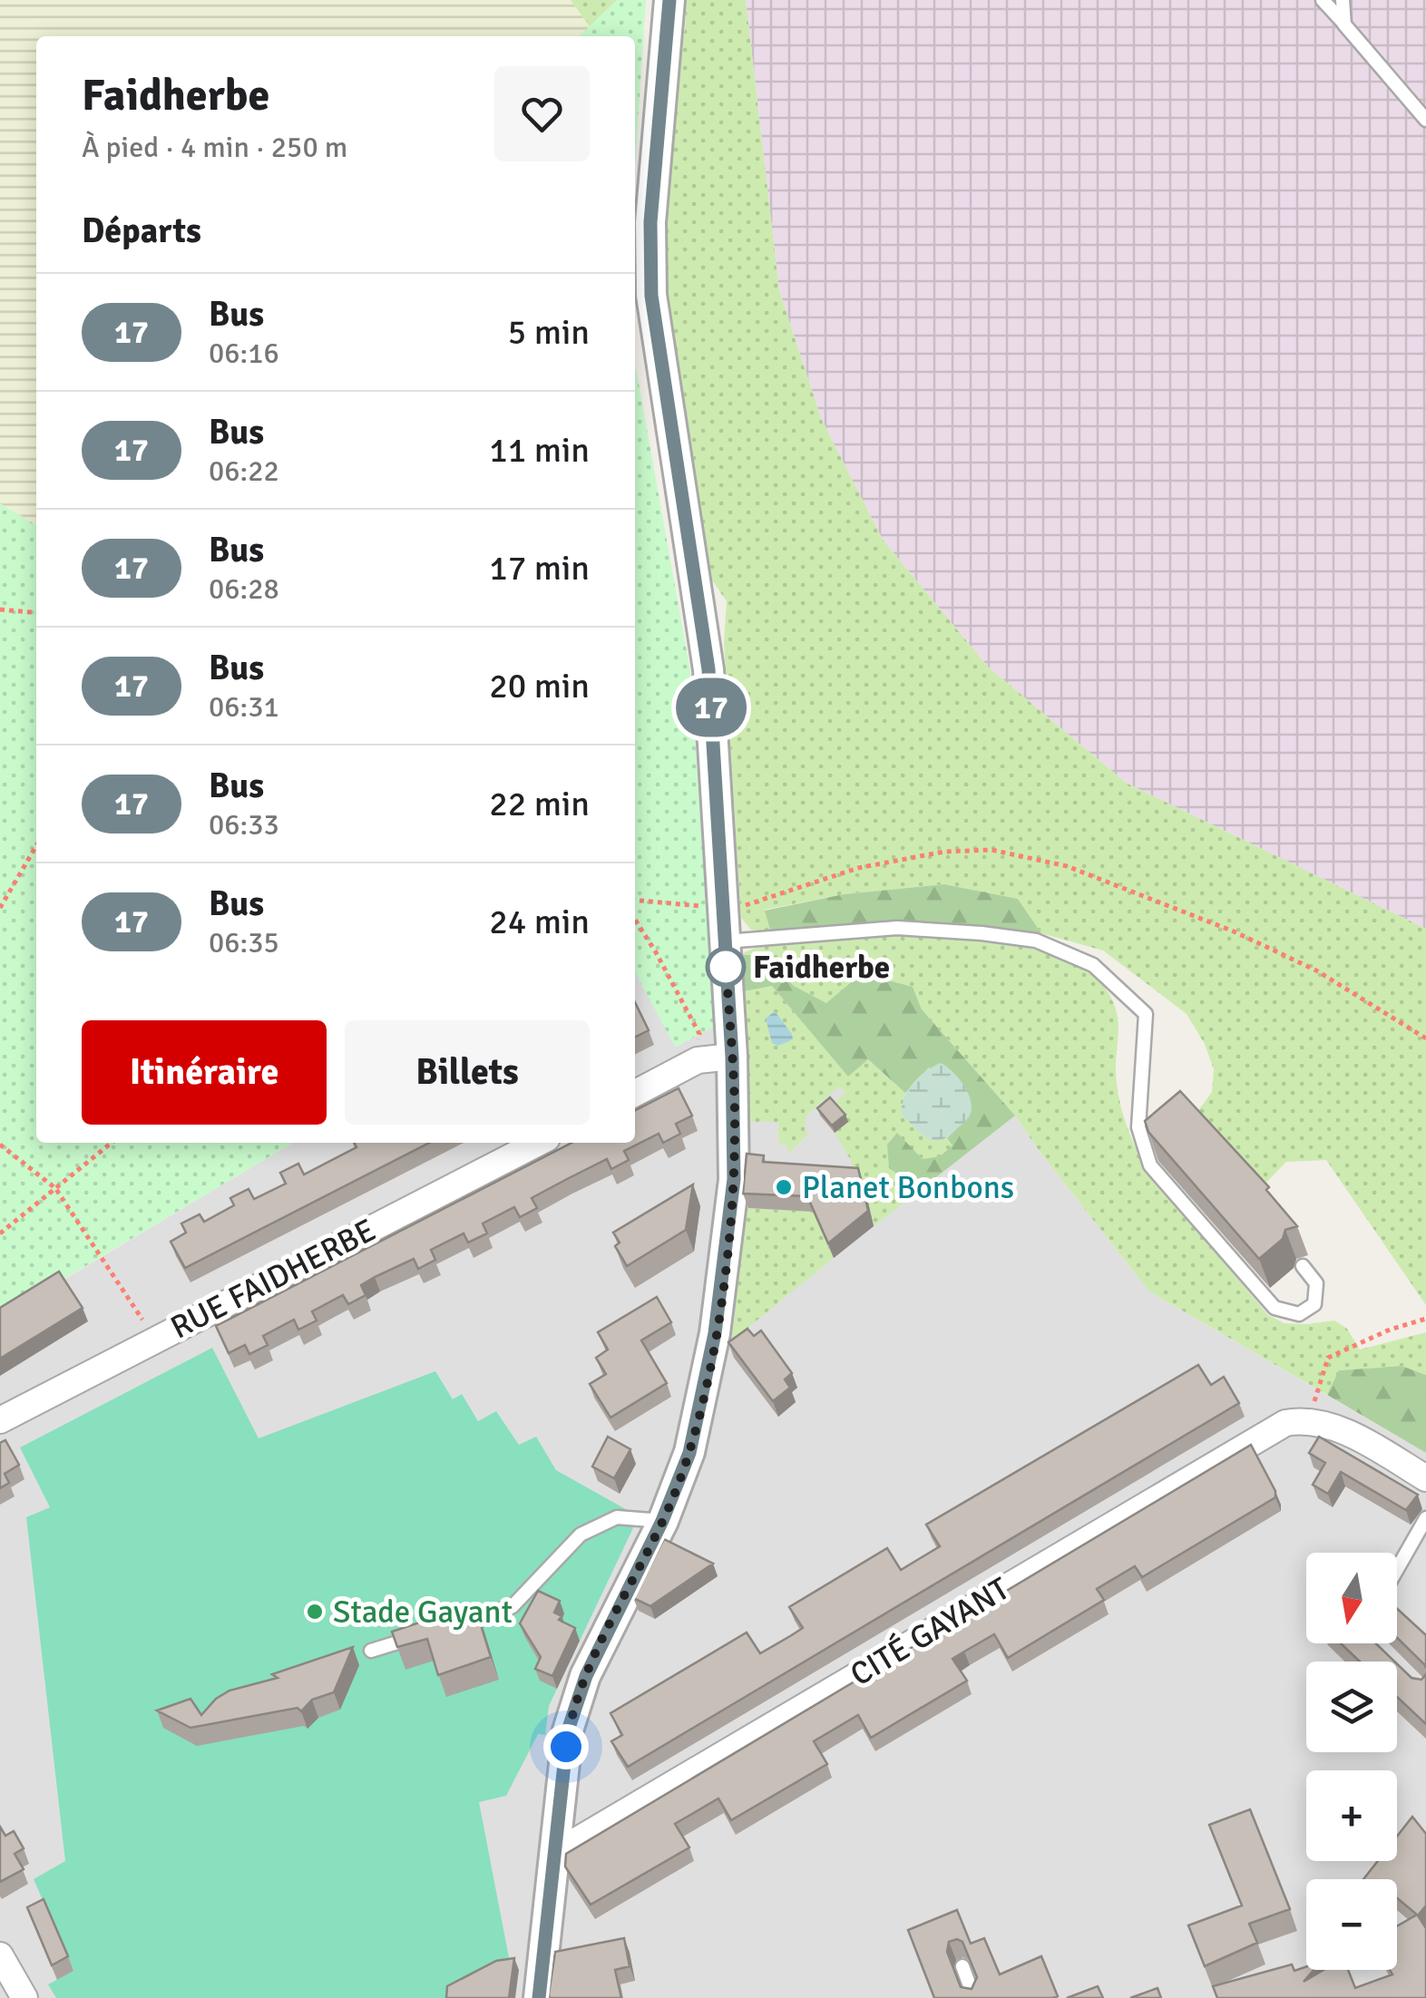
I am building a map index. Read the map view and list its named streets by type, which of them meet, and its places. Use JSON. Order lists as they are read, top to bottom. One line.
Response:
{"streets":{"street":["RUE FAIDHERBE","CITÉ GAYANT"]},"places":["Faidherbe","Planet Bonbons","Stade Gayant"],"lines":["bus line 17"],"north":"bottom","page":{"on_map":"17","heading":[["Faidherbe","À pied · 4 min · 250 m"],"Départs"],"list":[{"mark":"17","name":"Bus","note":"06:16","value":"5 min"},{"mark":"17","name":"Bus","note":"06:22","value":"11 min"},{"mark":"17","name":"Bus","note":"06:28","value":"17 min"},{"mark":"17","name":"Bus","note":"06:31","value":"20 min"},{"mark":"17","name":"Bus","note":"06:33","value":"22 min"},{"mark":"17","name":"Bus","note":"06:35","value":"24 min"}],"buttons":["Itinéraire","Billets"],"map_buttons":["+","−"]}}
